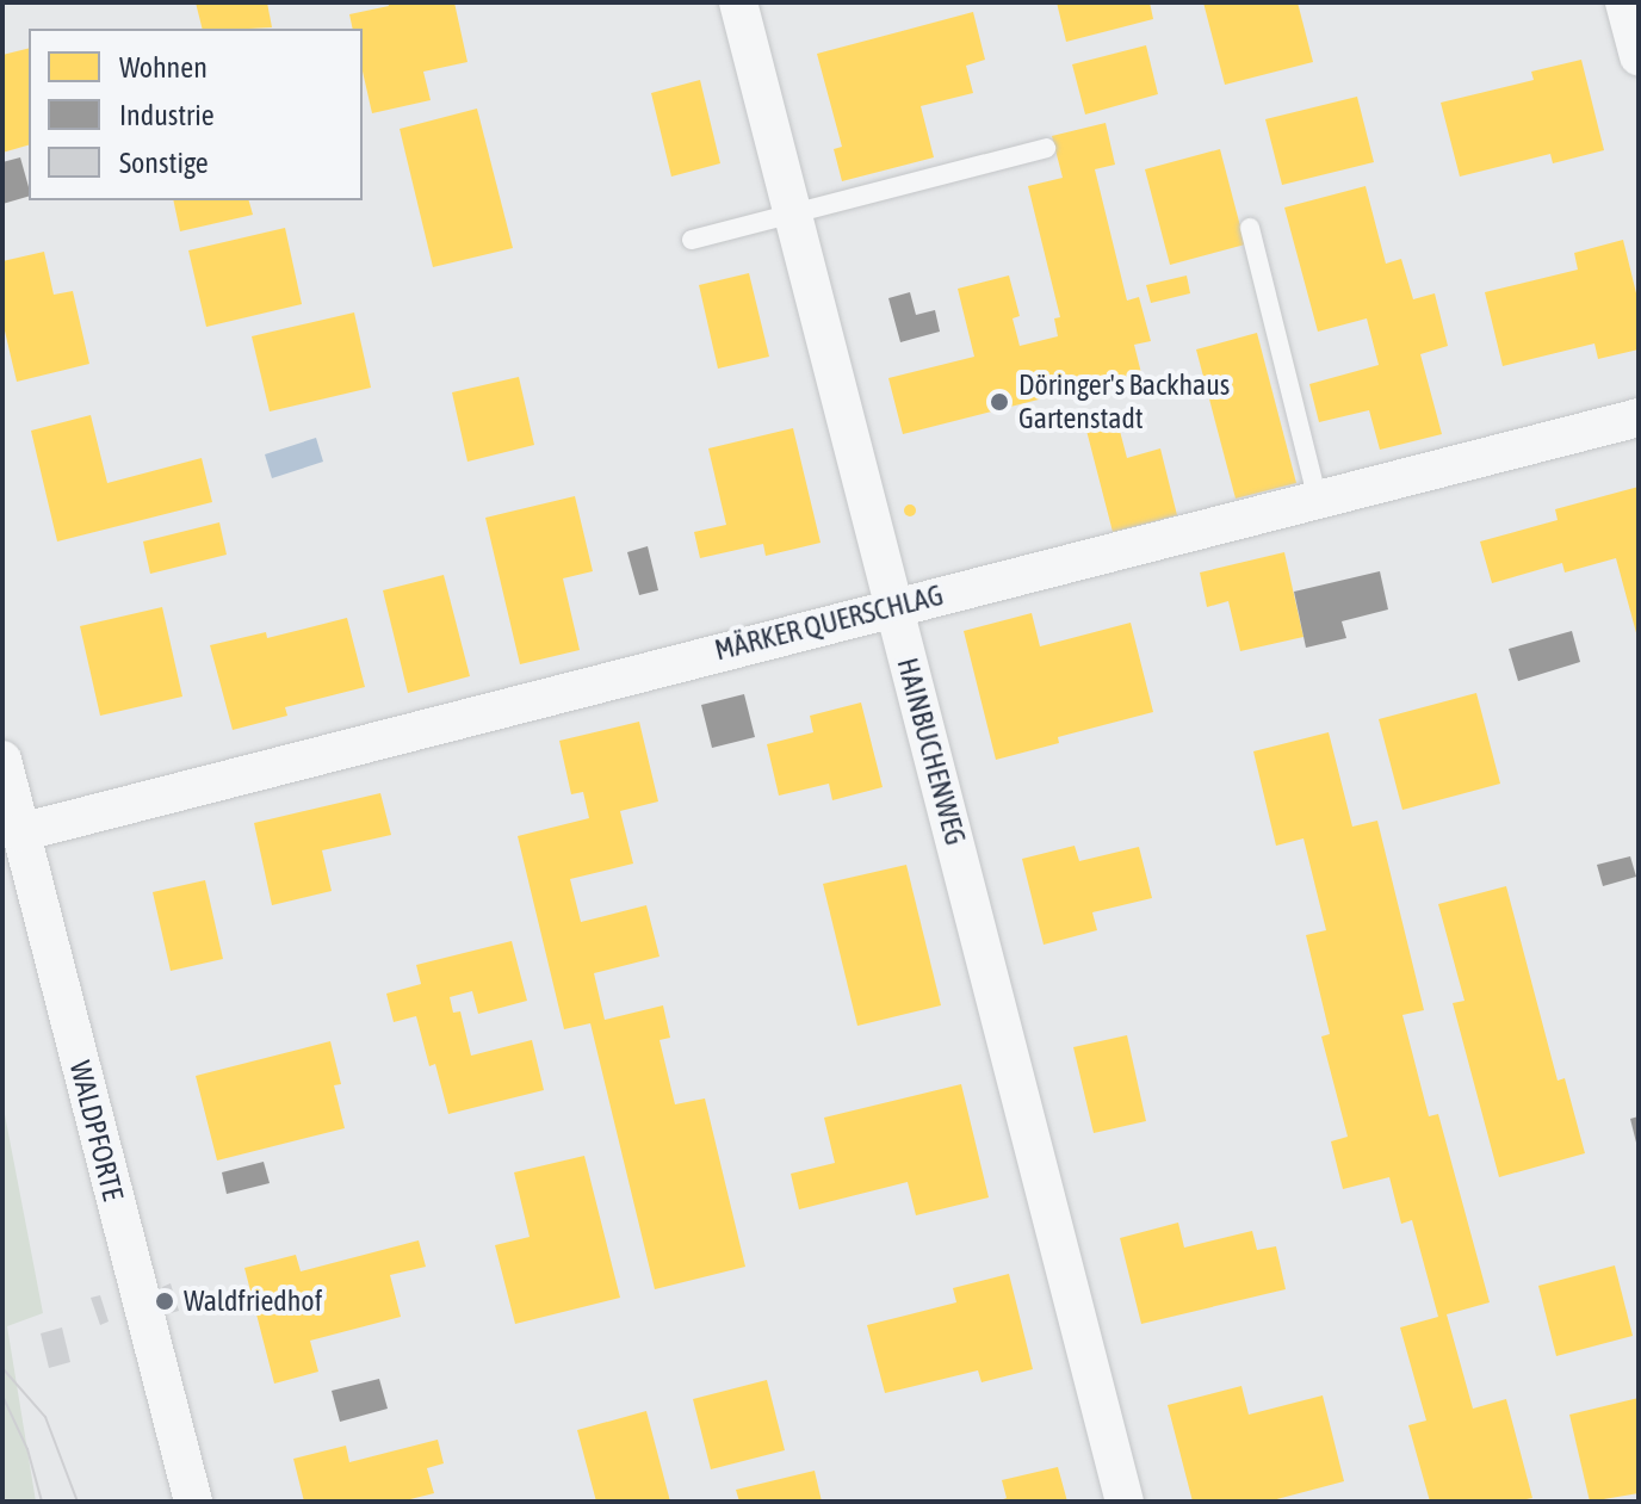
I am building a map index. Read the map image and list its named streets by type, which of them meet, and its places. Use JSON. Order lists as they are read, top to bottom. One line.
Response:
{"streets":{"street":["MÄRKER QUERSCHLAG","HAINBUCHENWEG","WALDPFORTE"]},"crossings":[["MÄRKER QUERSCHLAG","HAINBUCHENWEG"],["MÄRKER QUERSCHLAG","WALDPFORTE"]],"places":["Döringer's Backhaus Gartenstadt","Waldfriedhof"],"legend":["Wohnen","Industrie","Sonstige"]}
